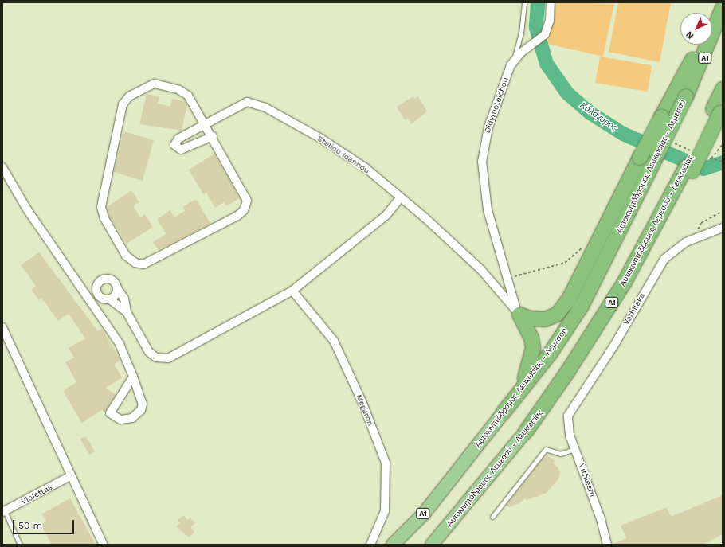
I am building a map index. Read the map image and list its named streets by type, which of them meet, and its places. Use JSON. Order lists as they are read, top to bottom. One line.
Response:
{"streets":{"highway":["A1","Αυτοκινητόδρομος Λευκωσίας - Λεμεσού","Αυτοκινητόδρομος Λεμεσού - Λευκωσίας"],"street":["Didymoteichou","Steliou Ioannou","Vathilaka","Megaron","Vithleem","Violettas"]},"crossings":[["Didymoteichou","Steliou Ioannou"],["Vathilaka","Vithleem"]],"water":["Καλόγυρος"],"scale_bar":"50 m","north":"bottom left"}
